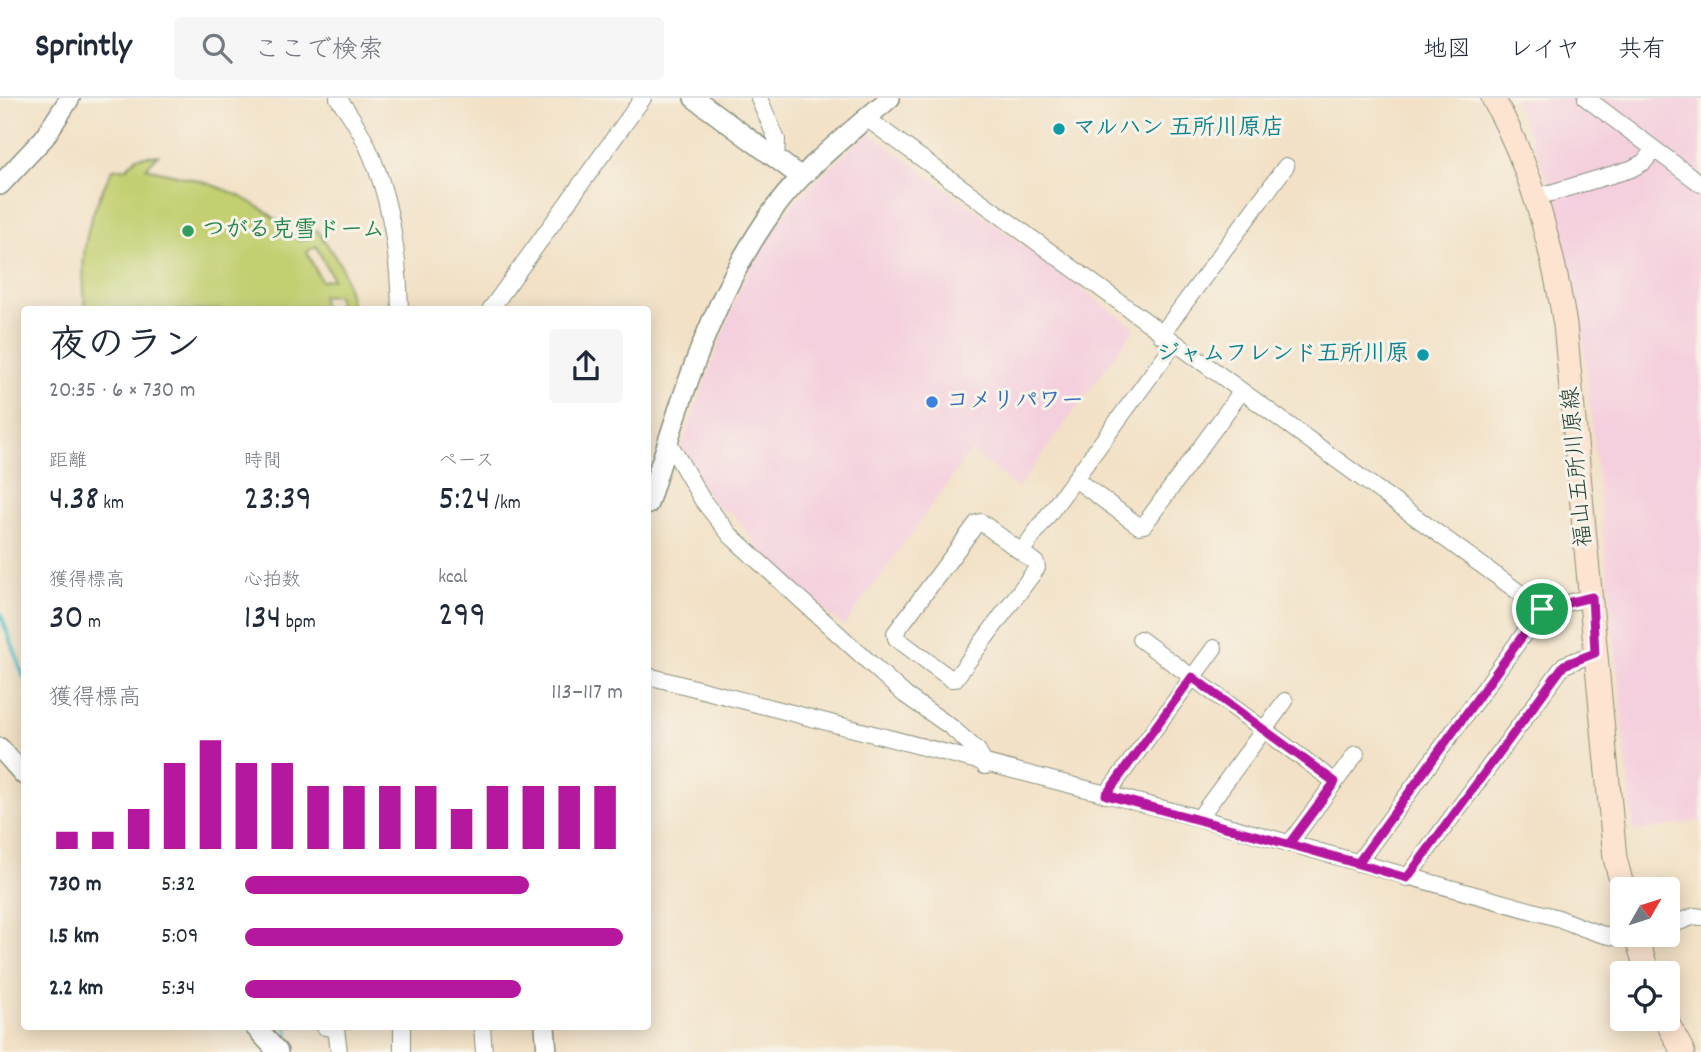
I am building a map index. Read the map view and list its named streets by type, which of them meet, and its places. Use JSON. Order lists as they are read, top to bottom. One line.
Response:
{"streets":{"main road":["福山五所川原線"]},"places":["マルハン 五所川原店","つがる克雪ドーム","ジャムフレンド五所川原","コメリパワー"],"north":"top right","page":{"header":"Sprintly","search":"ここで検索","nav":["地図","レイヤ","共有"],"heading":["夜のラン","20:35 · 6 × 730 m"],"stats":[["距離","4.38 km"],["時間","23:39"],["ペース","5:24 /km"],["獲得標高","30 m"],["心拍数","134 bpm"],["kcal","299"]],"chart":["獲得標高","113–117 m"],"list":[{"name":"730 m","note":"5:32"},{"name":"1.5 km","note":"5:09"},{"name":"2.2 km","note":"5:34"}]}}
